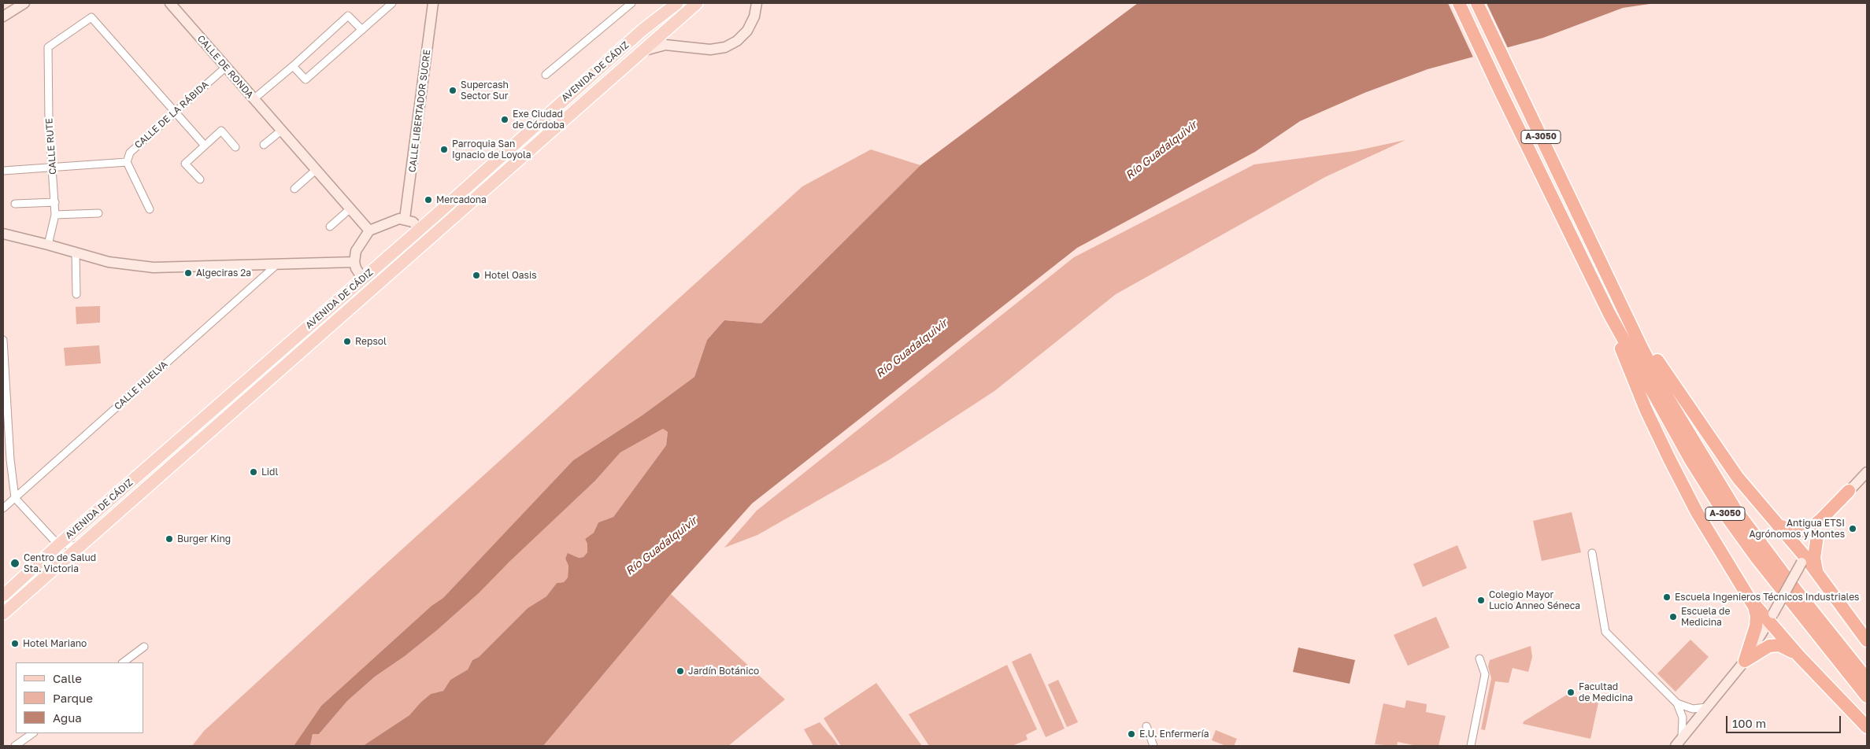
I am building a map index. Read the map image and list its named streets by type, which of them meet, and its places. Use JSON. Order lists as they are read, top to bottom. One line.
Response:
{"streets":{"highway":["A-3050"],"main road":["CALLE DE RONDA","AVENIDA DE CÁDIZ","CALLE LIBERTADOR SUCRE"],"street":["CALLE DE LA RÁBIDA","CALLE RUTE","CALLE HUELVA"]},"crossings":[["CALLE DE RONDA","CALLE DE LA RÁBIDA"],["CALLE DE LA RÁBIDA","CALLE RUTE"]],"water":["Río Guadalquivir"],"places":["Supercash Sector Sur","Exe Ciudad de Córdoba","Parroquia San Ignacio de Loyola","Mercadona","Algeciras 2ª","Hotel Oasis","Repsol","Lidl","Antigua ETSI Agrónomos y Montes","Burger King","Centro de Salud Sta. Victoria","Escuela Ingenieros Técnicos Industriales","Colegio Mayor Lucio Anneo Séneca","Escuela de Medicina","Hotel Mariano","Jardín Botánico","Facultad de Medicina","E.U. Enfermería"],"legend":["Calle","Parque","Agua"],"scale_bar":"100 m"}
